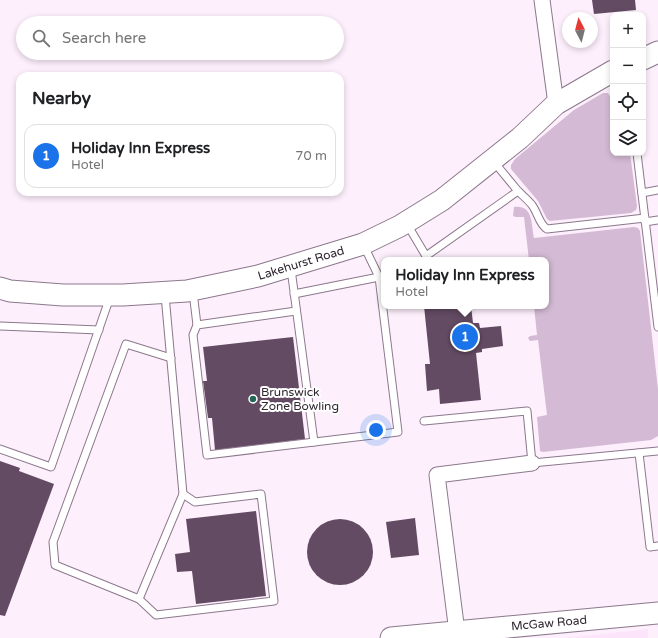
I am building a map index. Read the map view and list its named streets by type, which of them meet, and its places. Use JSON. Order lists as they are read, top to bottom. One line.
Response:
{"streets":{"street":["Lakehurst Road","McGaw Road"]},"places":["Brunswick Zone Bowling"],"north":"top","page":{"map_buttons":["+","−"],"search":"Search here","heading":"Nearby","list":[{"mark":"1","name":"Holiday Inn Express","note":"Hotel","value":"70 m"}],"popup":["Holiday Inn Express","Hotel"],"pins":"1"}}
